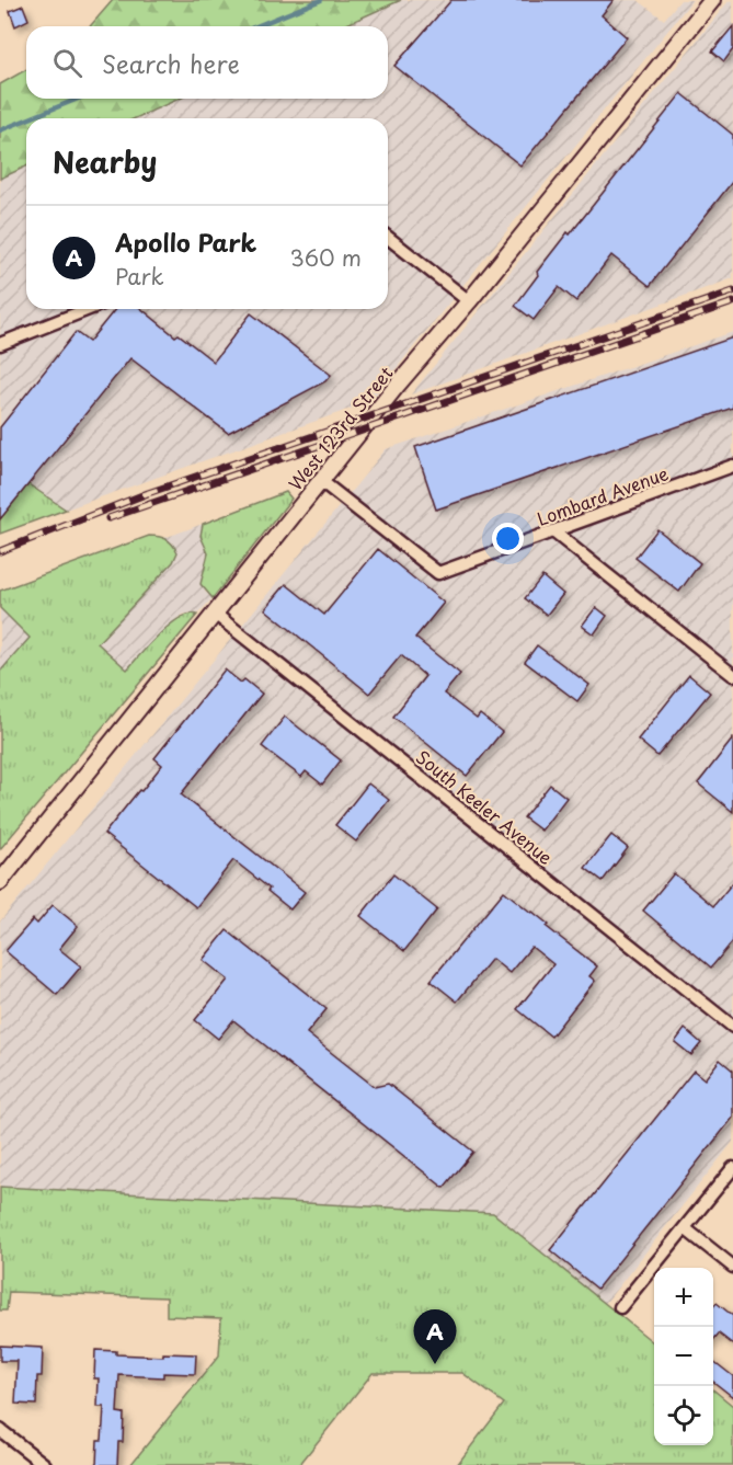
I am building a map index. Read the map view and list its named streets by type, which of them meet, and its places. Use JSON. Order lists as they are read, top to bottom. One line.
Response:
{"streets":{"street":["West 123rd Street","Lombard Avenue","South Keeler Avenue"]},"crossings":[["West 123rd Street","Lombard Avenue"],["West 123rd Street","South Keeler Avenue"]],"page":{"search":"Search here","heading":"Nearby","list":[{"mark":"A","name":"Apollo Park","note":"Park","value":"360 m"}],"map_buttons":["+","−"],"pins":"A"}}
